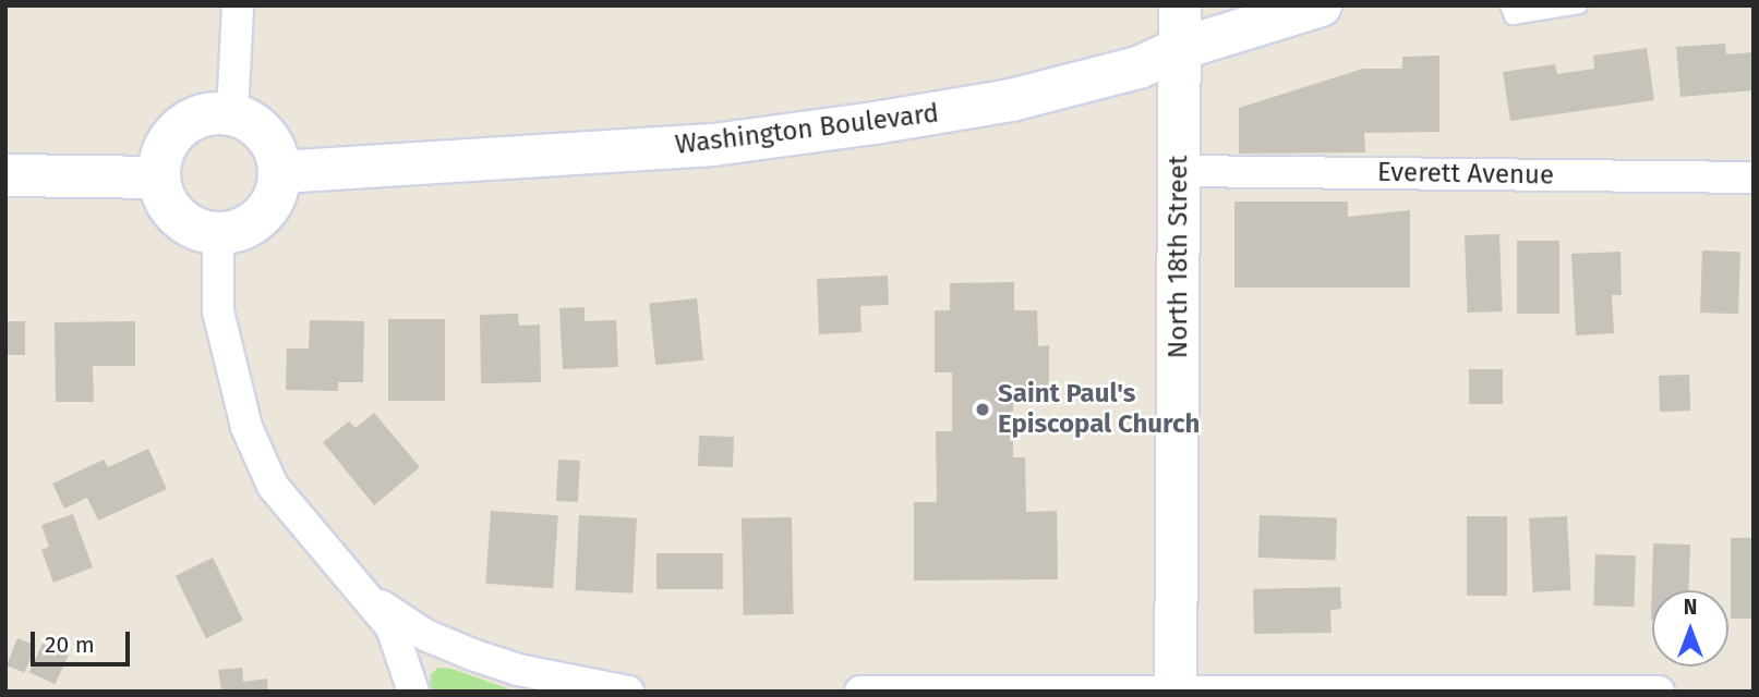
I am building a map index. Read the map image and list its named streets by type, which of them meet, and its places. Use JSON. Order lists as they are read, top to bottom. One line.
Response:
{"streets":{"street":["Washington Boulevard","Everett Avenue","North 18th Street"]},"crossings":[["Washington Boulevard","North 18th Street"],["Everett Avenue","North 18th Street"]],"places":["Saint Paul's Episcopal Church"],"scale_bar":"20 m","north":"top"}
